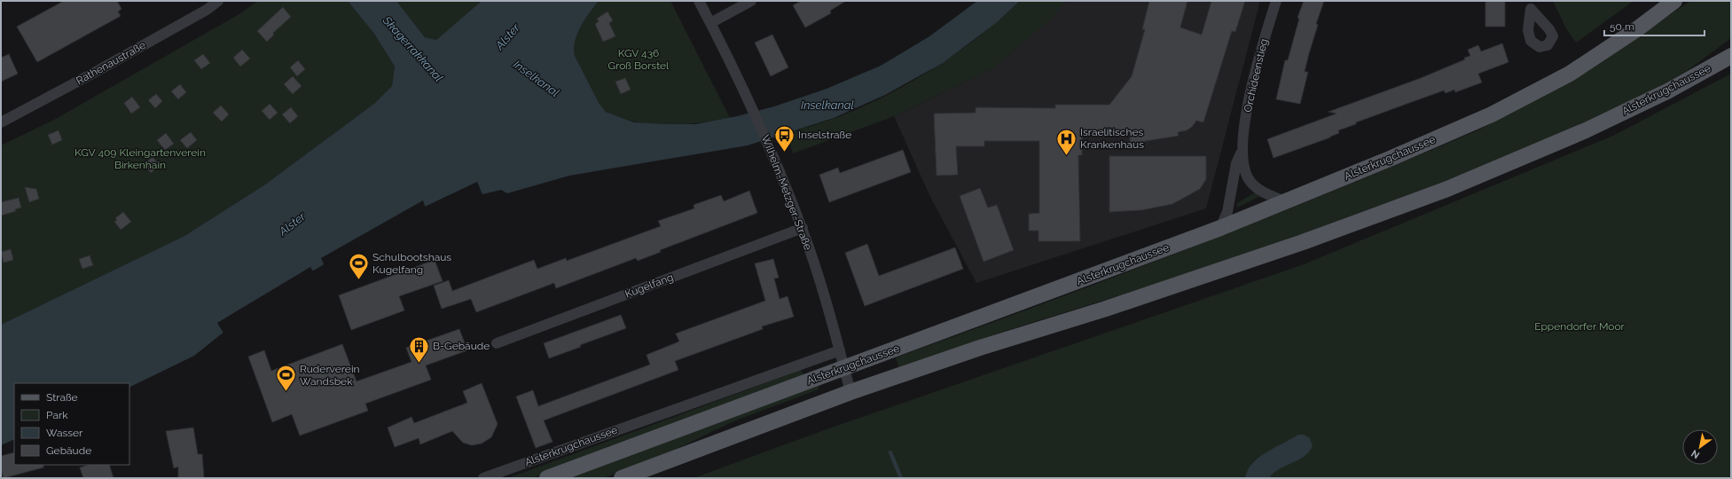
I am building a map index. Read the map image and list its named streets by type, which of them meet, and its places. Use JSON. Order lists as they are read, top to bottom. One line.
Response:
{"streets":{"main road":["Alsterkrugchaussee"],"street":["Rathenaustraße","Orchideenstieg","Wilhelm-Metzger-Straße","Kugelfang"]},"crossings":[["Orchideenstieg","Alsterkrugchaussee"],["Alsterkrugchaussee","Wilhelm-Metzger-Straße"],["Wilhelm-Metzger-Straße","Kugelfang"]],"water":["Alster","Skagerrakkanal","Inselkanal"],"parks":["KGV 436 Groß Borstel","KGV 409 Kleingartenverein Birkenhain","Eppendorfer Moor"],"places":{"bus stop":["Inselstraße"],"hospital":["Israelitisches Krankenhaus"],"sports":["Schulbootshaus Kugelfang","Ruderverein Wandsbek"],"building":["B-Gebäude"]},"legend":["Straße","Park","Wasser","Gebäude"],"scale_bar":"50 m","north":"bottom left"}
